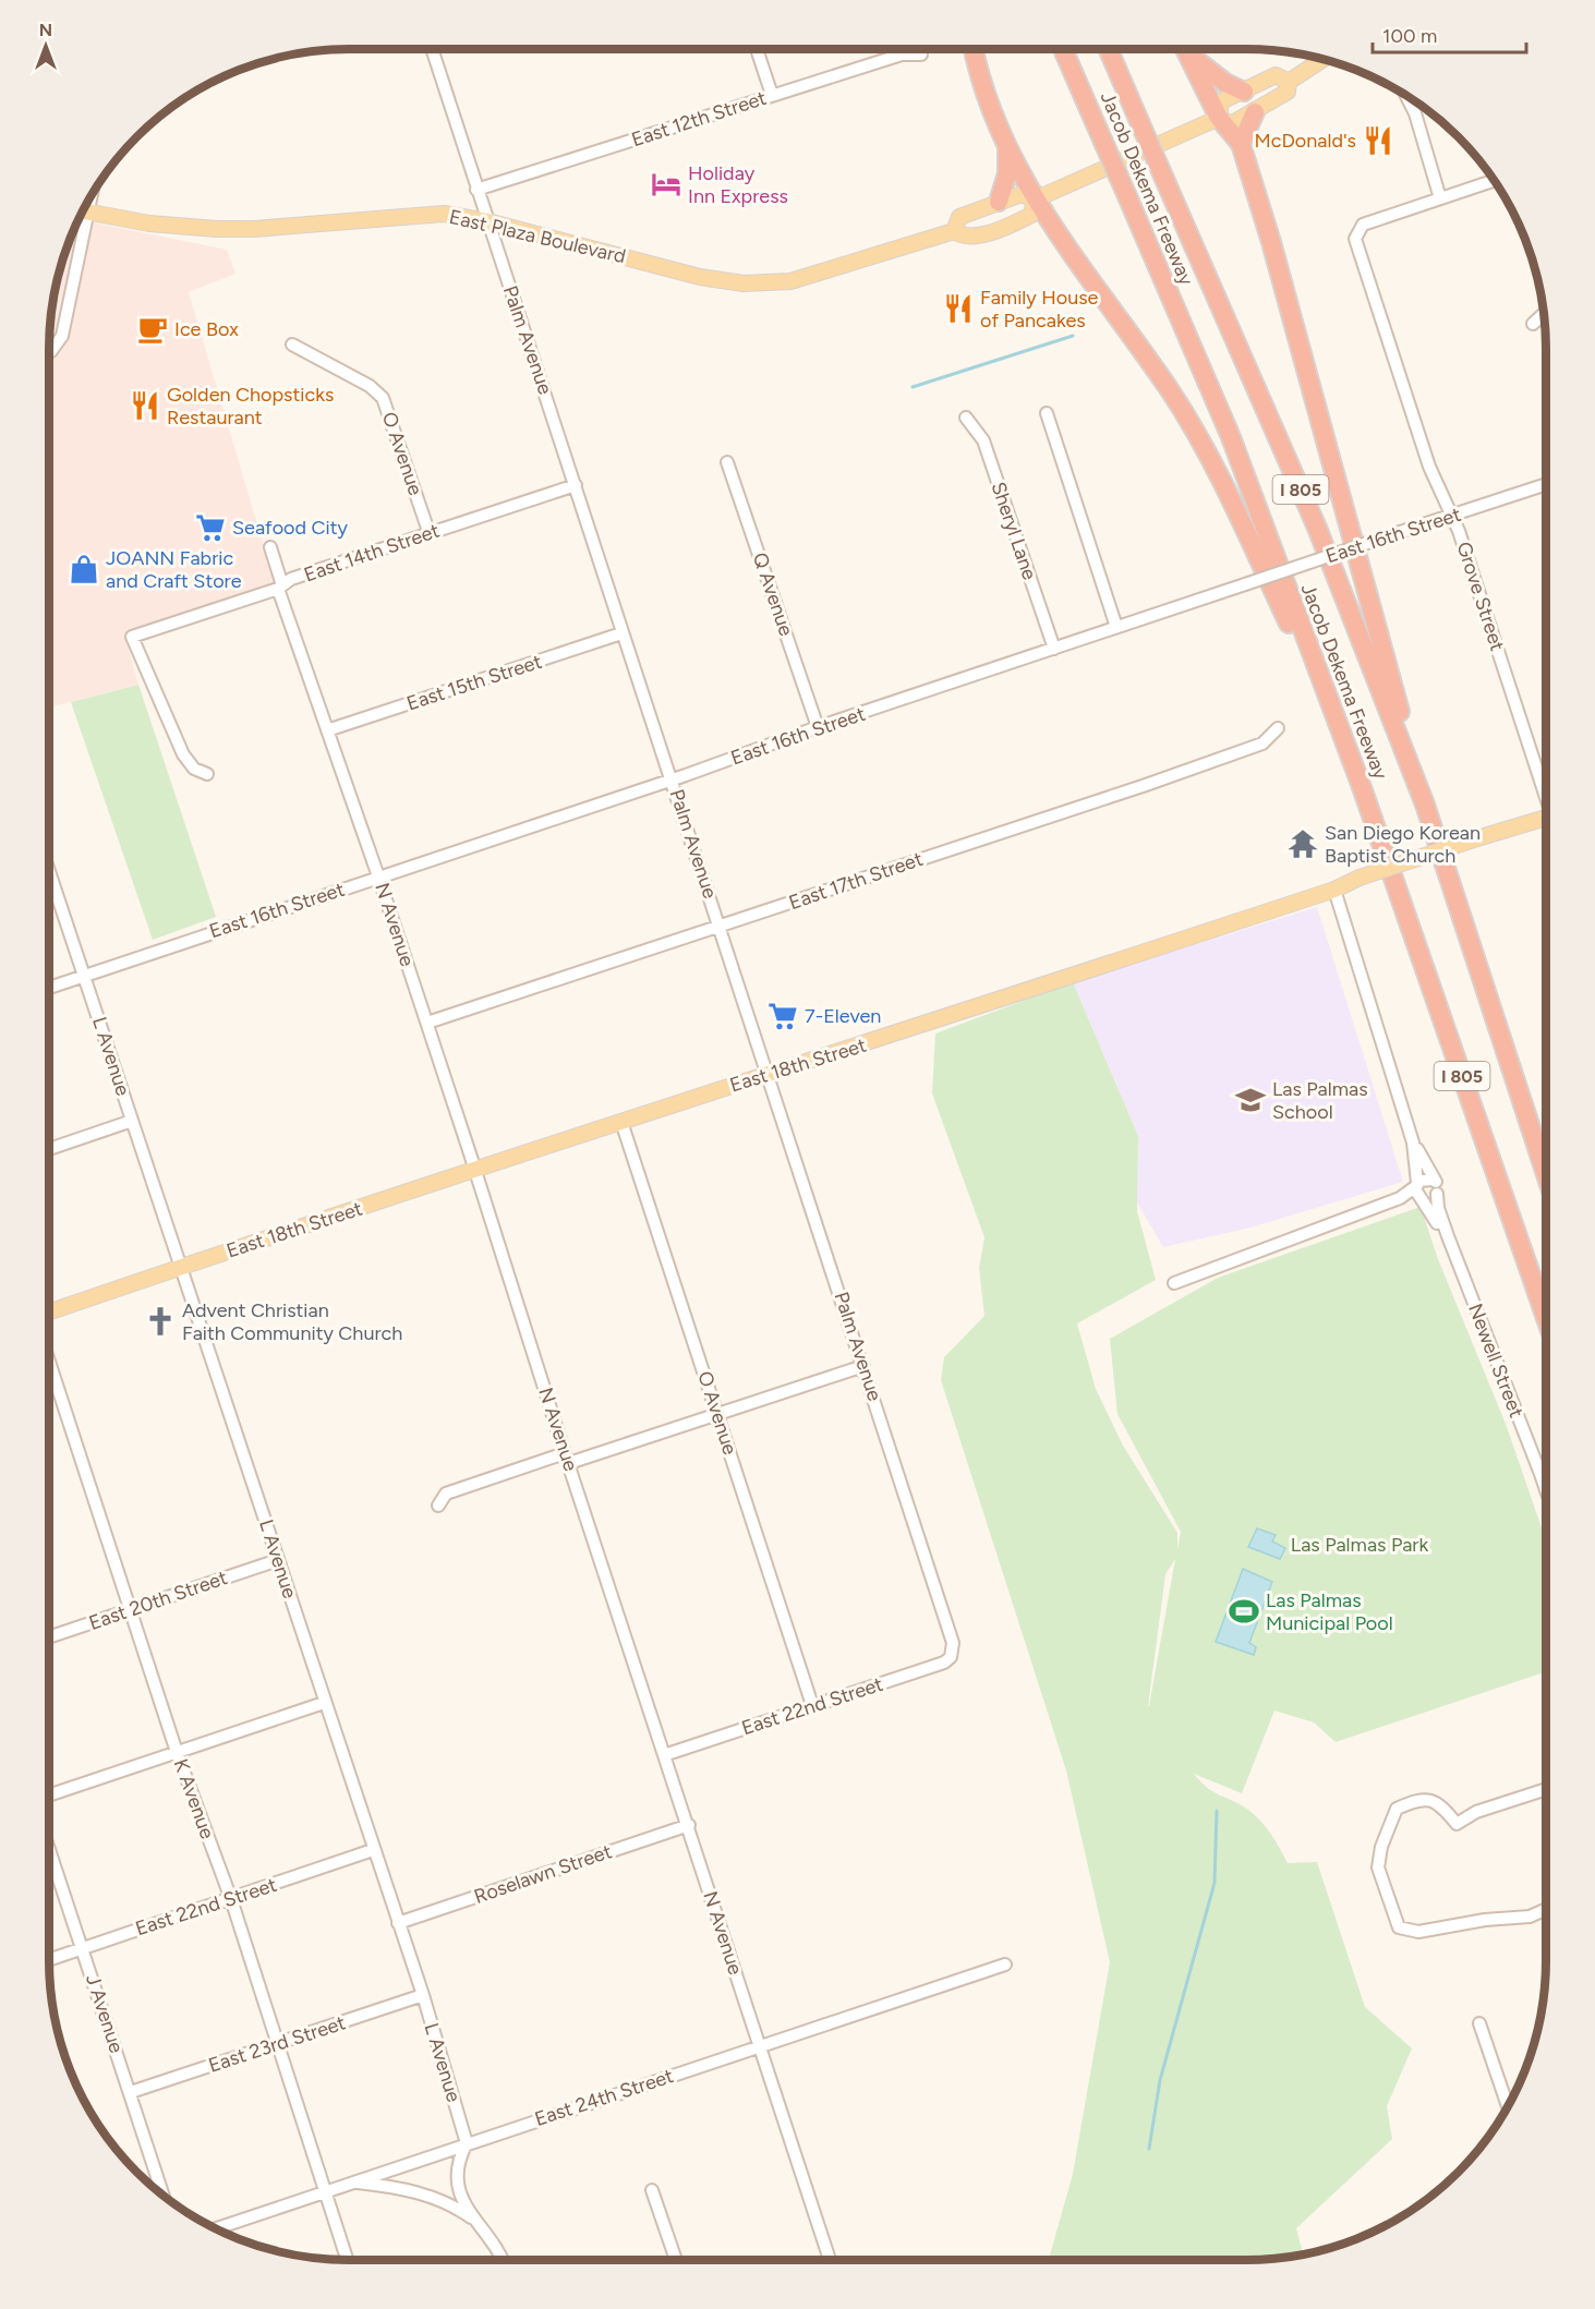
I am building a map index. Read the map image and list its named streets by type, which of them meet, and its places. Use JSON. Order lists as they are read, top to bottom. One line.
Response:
{"streets":{"highway":["Jacob Dekema Freeway","I 805"],"main road":["East Plaza Boulevard","East 18th Street"],"street":["East 12th Street","Palm Avenue","O Avenue","Sheryl Lane","East 16th Street","East 14th Street","Q Avenue","Grove Street","East 15th Street","East 17th Street","N Avenue","L Avenue","Newell Street","East 20th Street","East 22nd Street","K Avenue","Roselawn Street","J Avenue","East 23rd Street","East 24th Street"]},"crossings":[["East 12th Street","Palm Avenue"],["East Plaza Boulevard","Palm Avenue"],["Palm Avenue","East 16th Street"],["Palm Avenue","East 14th Street"],["Palm Avenue","East 15th Street"],["Palm Avenue","East 17th Street"],["Palm Avenue","East 18th Street"],["Palm Avenue","East 22nd Street"],["O Avenue","East 14th Street"],["O Avenue","East 18th Street"],["O Avenue","East 22nd Street"],["Sheryl Lane","East 16th Street"],["East 16th Street","Q Avenue"],["East 16th Street","Grove Street"],["East 16th Street","N Avenue"],["East 16th Street","L Avenue"],["East 14th Street","N Avenue"],["East 15th Street","N Avenue"],["East 17th Street","N Avenue"],["N Avenue","East 18th Street"],["N Avenue","East 22nd Street"],["N Avenue","Roselawn Street"],["N Avenue","East 24th Street"],["L Avenue","East 18th Street"],["L Avenue","East 20th Street"],["L Avenue","East 22nd Street"],["L Avenue","Roselawn Street"],["L Avenue","East 23rd Street"],["L Avenue","East 24th Street"],["East 18th Street","Newell Street"],["East 20th Street","K Avenue"],["East 22nd Street","K Avenue"],["East 22nd Street","J Avenue"],["K Avenue","East 23rd Street"],["K Avenue","East 24th Street"],["J Avenue","East 23rd Street"]],"parks":["Las Palmas Park"],"places":{"restaurant":["McDonald's","Family House of Pancakes","Golden Chopsticks Restaurant"],"hotel":["Holiday Inn Express"],"cafe":["Ice Box"],"supermarket":["Seafood City","7-Eleven"],"shop":["JOANN Fabric and Craft Store"],"temple":["San Diego Korean Baptist Church"],"school or university":["Las Palmas School"],"church":["Advent Christian Faith Community Church"],"sports":["Las Palmas Municipal Pool"]},"scale_bar":"100 m","north":"top"}
